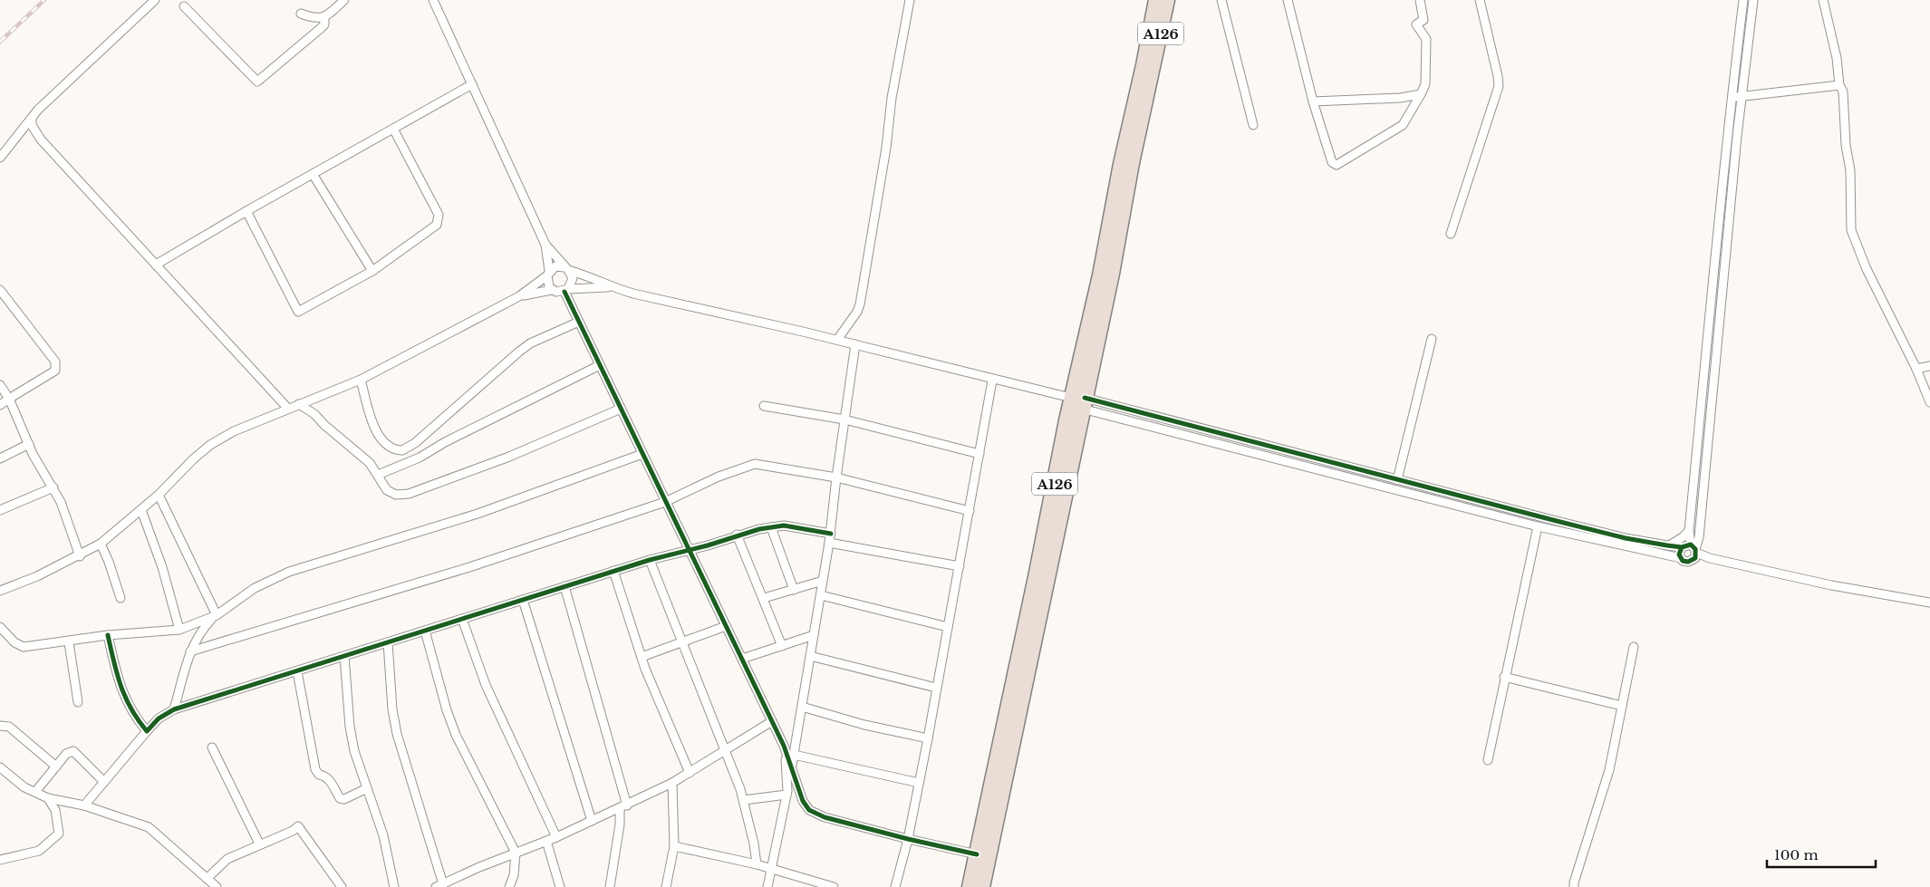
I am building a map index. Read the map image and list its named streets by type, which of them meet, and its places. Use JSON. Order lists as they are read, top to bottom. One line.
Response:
{"streets":{"highway":["A126"]},"scale_bar":"100 m"}
